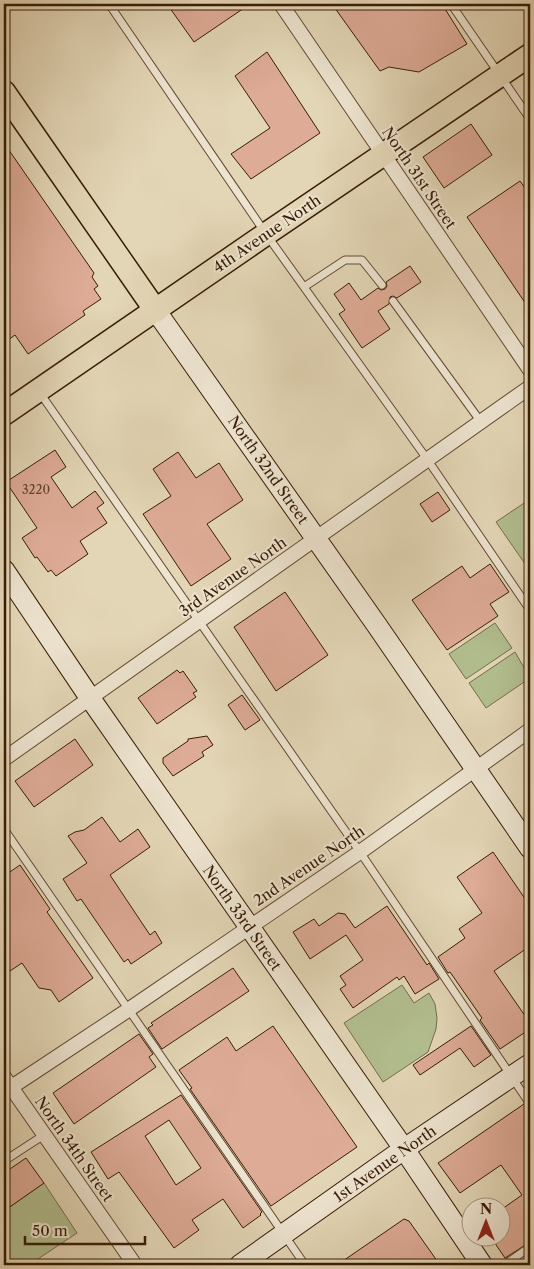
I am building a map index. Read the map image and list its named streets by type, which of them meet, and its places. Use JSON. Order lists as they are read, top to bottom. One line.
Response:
{"streets":{"main road":["4th Avenue North","North 32nd Street"],"street":["North 31st Street","3rd Avenue North","2nd Avenue North","North 33rd Street","North 34th Street","1st Avenue North"]},"crossings":[["North 31st Street","4th Avenue North"],["4th Avenue North","North 32nd Street"],["North 32nd Street","3rd Avenue North"],["North 32nd Street","2nd Avenue North"],["3rd Avenue North","North 33rd Street"],["2nd Avenue North","North 33rd Street"],["2nd Avenue North","North 34th Street"],["North 33rd Street","1st Avenue North"]],"house_numbers":["3220"],"scale_bar":"50 m","north":"top"}
